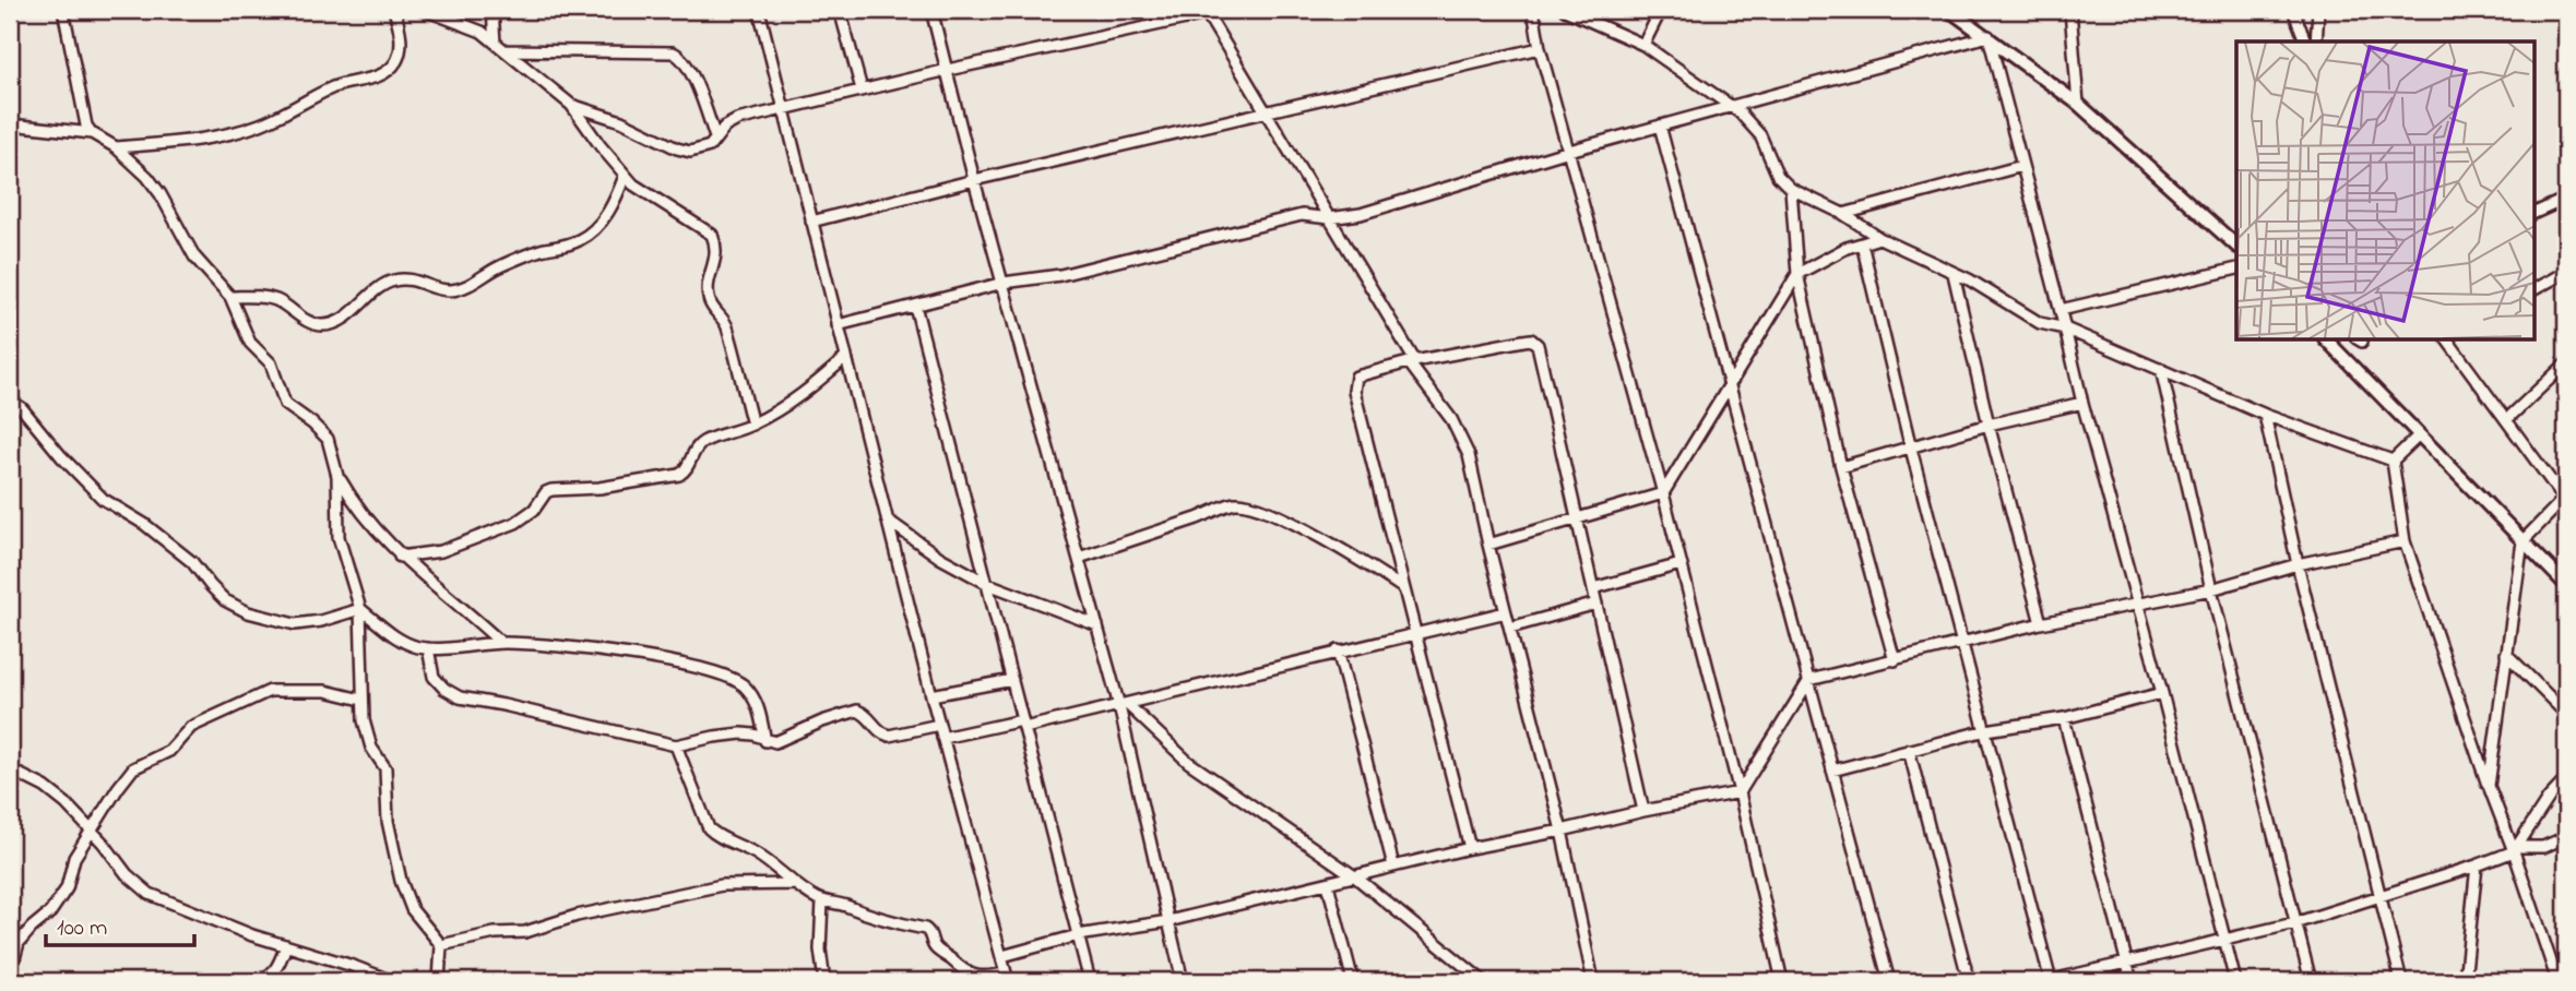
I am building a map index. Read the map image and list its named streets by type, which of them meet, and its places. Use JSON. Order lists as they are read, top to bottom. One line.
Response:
{"scale_bar":"100 m"}
